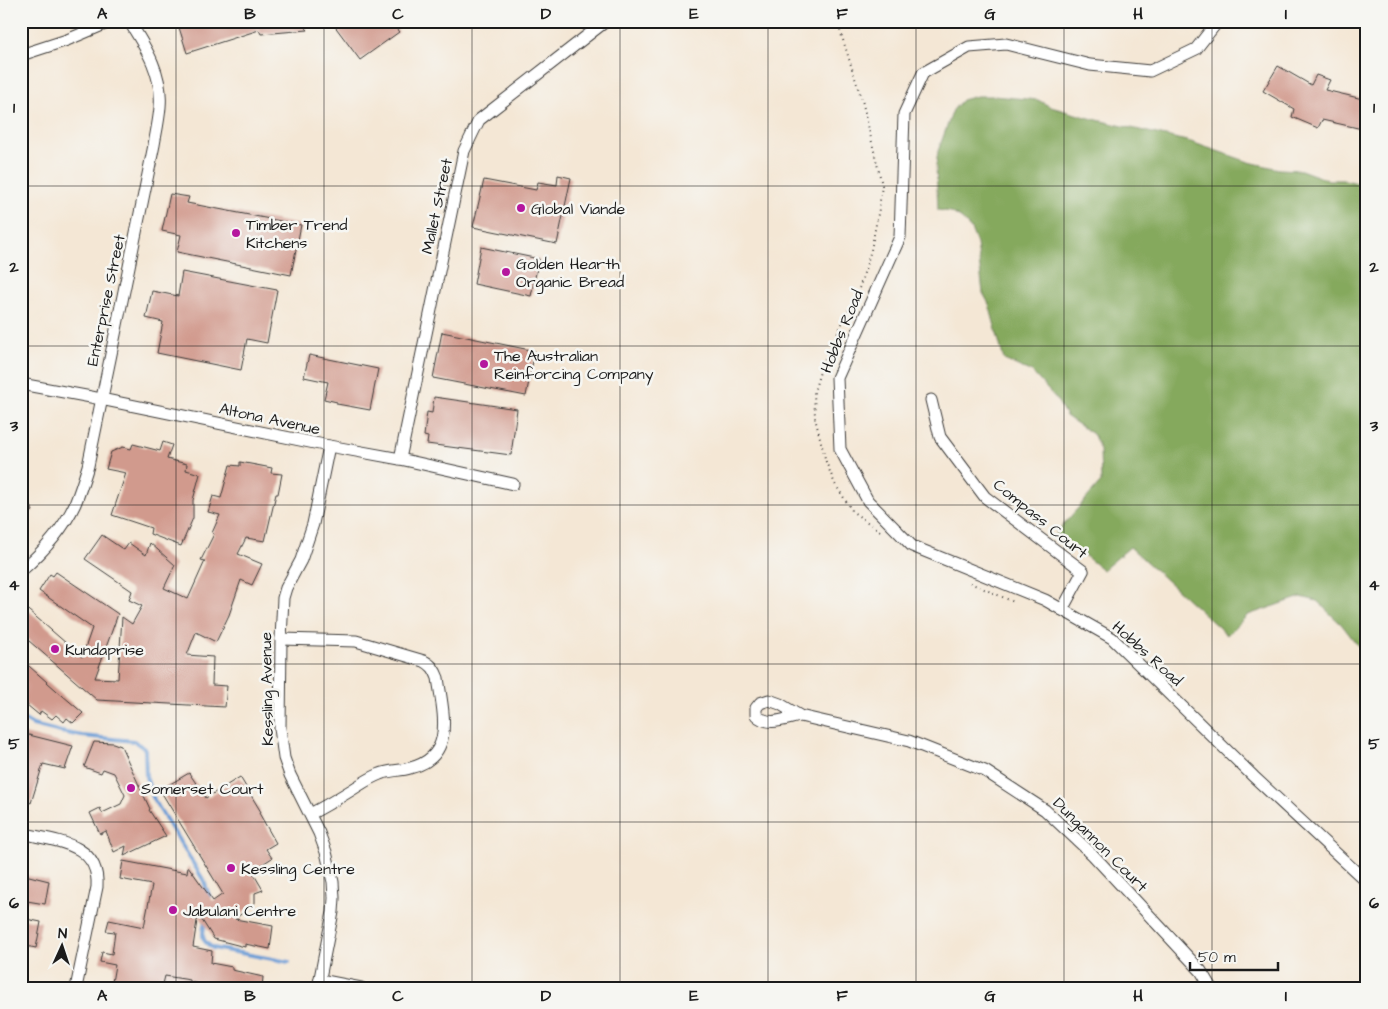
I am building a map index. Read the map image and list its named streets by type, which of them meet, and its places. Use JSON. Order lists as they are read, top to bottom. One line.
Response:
{"streets":{"street":["Mallet Street","Enterprise Street","Hobbs Road","Altona Avenue","Compass Court","Kessling Avenue","Dungannon Court"]},"crossings":[["Mallet Street","Altona Avenue"],["Enterprise Street","Altona Avenue"],["Hobbs Road","Compass Court"],["Altona Avenue","Kessling Avenue"]],"places":["Global Viande","Timber Trend Kitchens","Golden Hearth Organic Bread","The Australian Reinforcing Company","Kundaprise","Somerset Court","Kessling Centre","Jabulani Centre"],"scale_bar":"50 m","north":"top","grid":{"columns":["A","B","C","D","E","F","G","H","I"],"rows":["1","2","3","4","5","6"]}}
